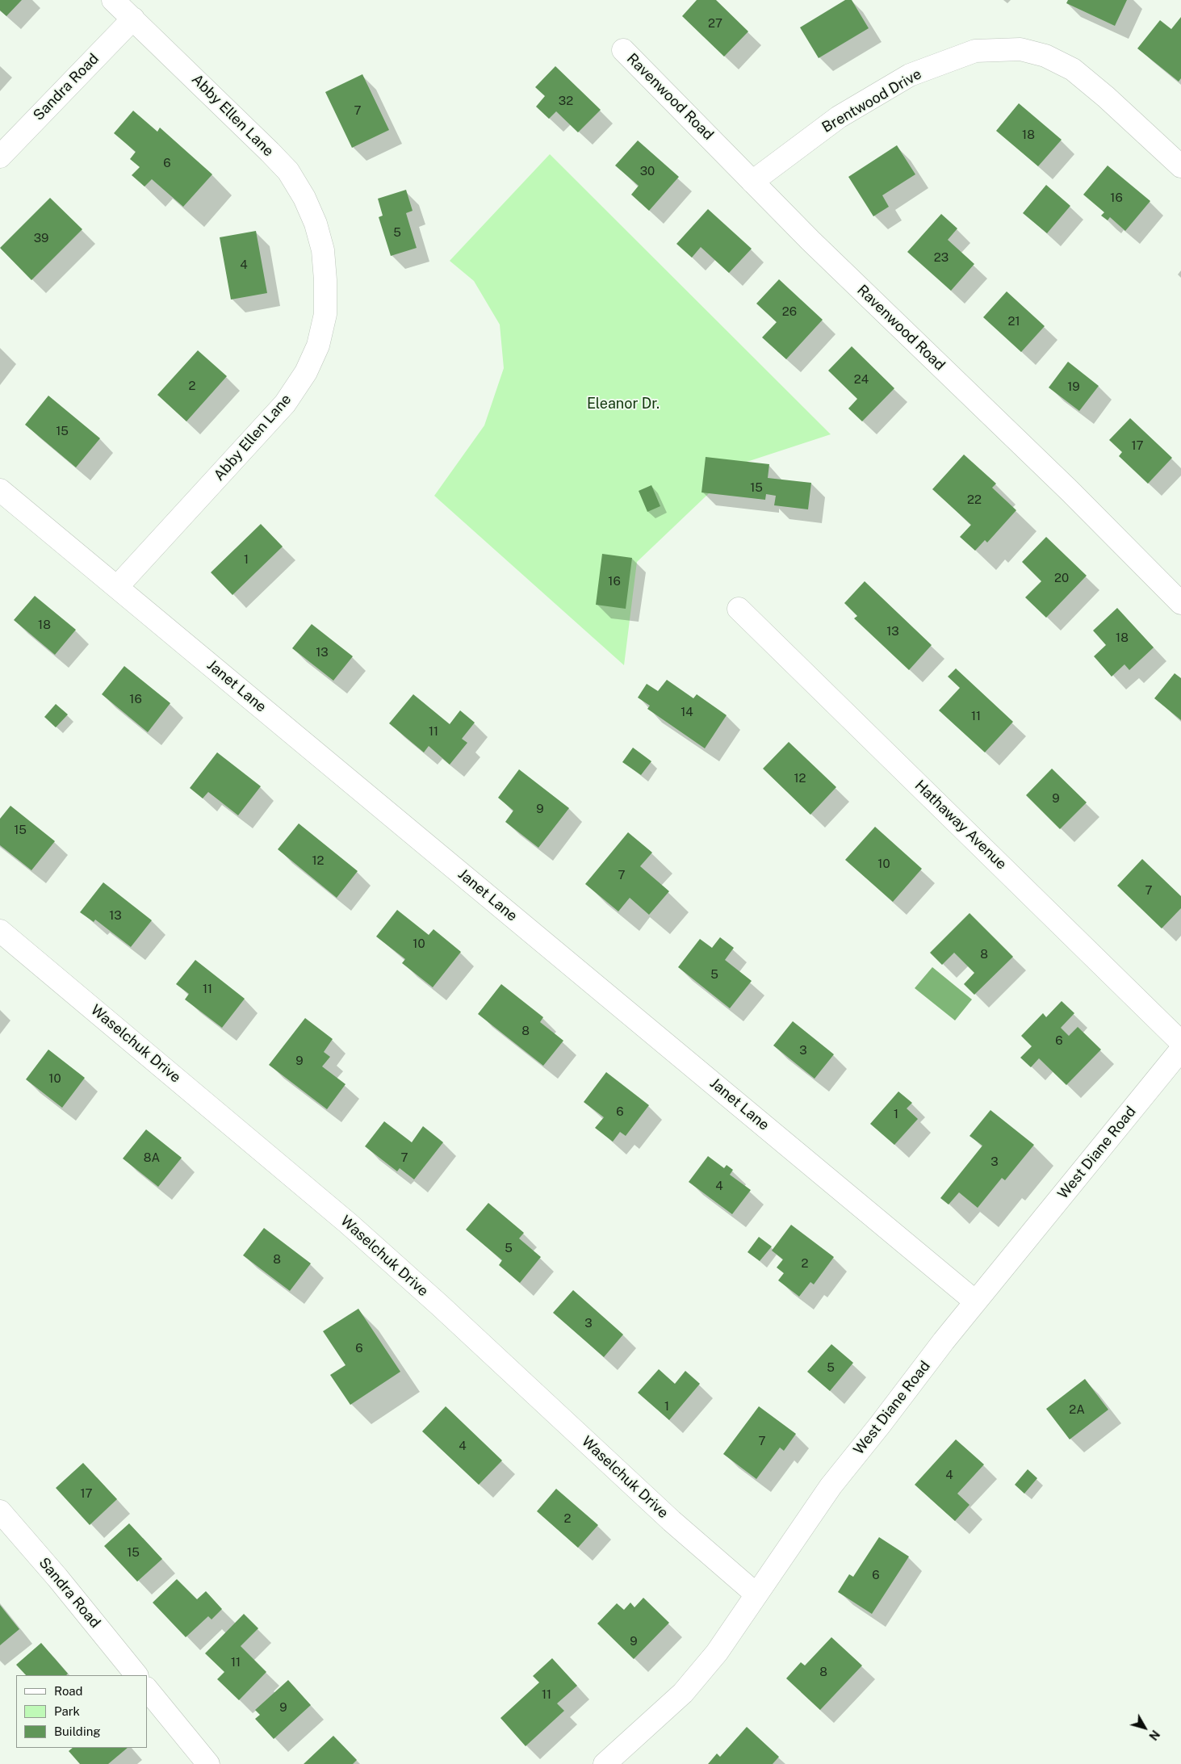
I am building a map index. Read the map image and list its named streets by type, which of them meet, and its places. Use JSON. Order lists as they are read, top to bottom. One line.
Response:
{"streets":{"street":["Sandra Road","Ravenwood Road","Brentwood Drive","Abby Ellen Lane","Janet Lane","Hathaway Avenue","Waselchuk Drive","West Diane Road"]},"crossings":[["Sandra Road","Abby Ellen Lane"],["Ravenwood Road","Brentwood Drive"],["Abby Ellen Lane","Janet Lane"],["Janet Lane","West Diane Road"],["Waselchuk Drive","West Diane Road"]],"parks":["Eleanor Dr."],"house_numbers":["27","32","7","18","6","30","16","5","39","23","4","26","21","24","2","19","15","17","15","22","1","20","16","18","13","18","13","16","14","11","11","12","9","9","15","12","10","7","7","13","10","8","5","11","8","6","3","9","10","6","1","8A","7","3","4","5","8","2","3","6","5","1","2A","7","4","4","17","2","15","6","9","11","8","11","9"],"legend":["Road","Park","Building"],"north":"bottom right"}
